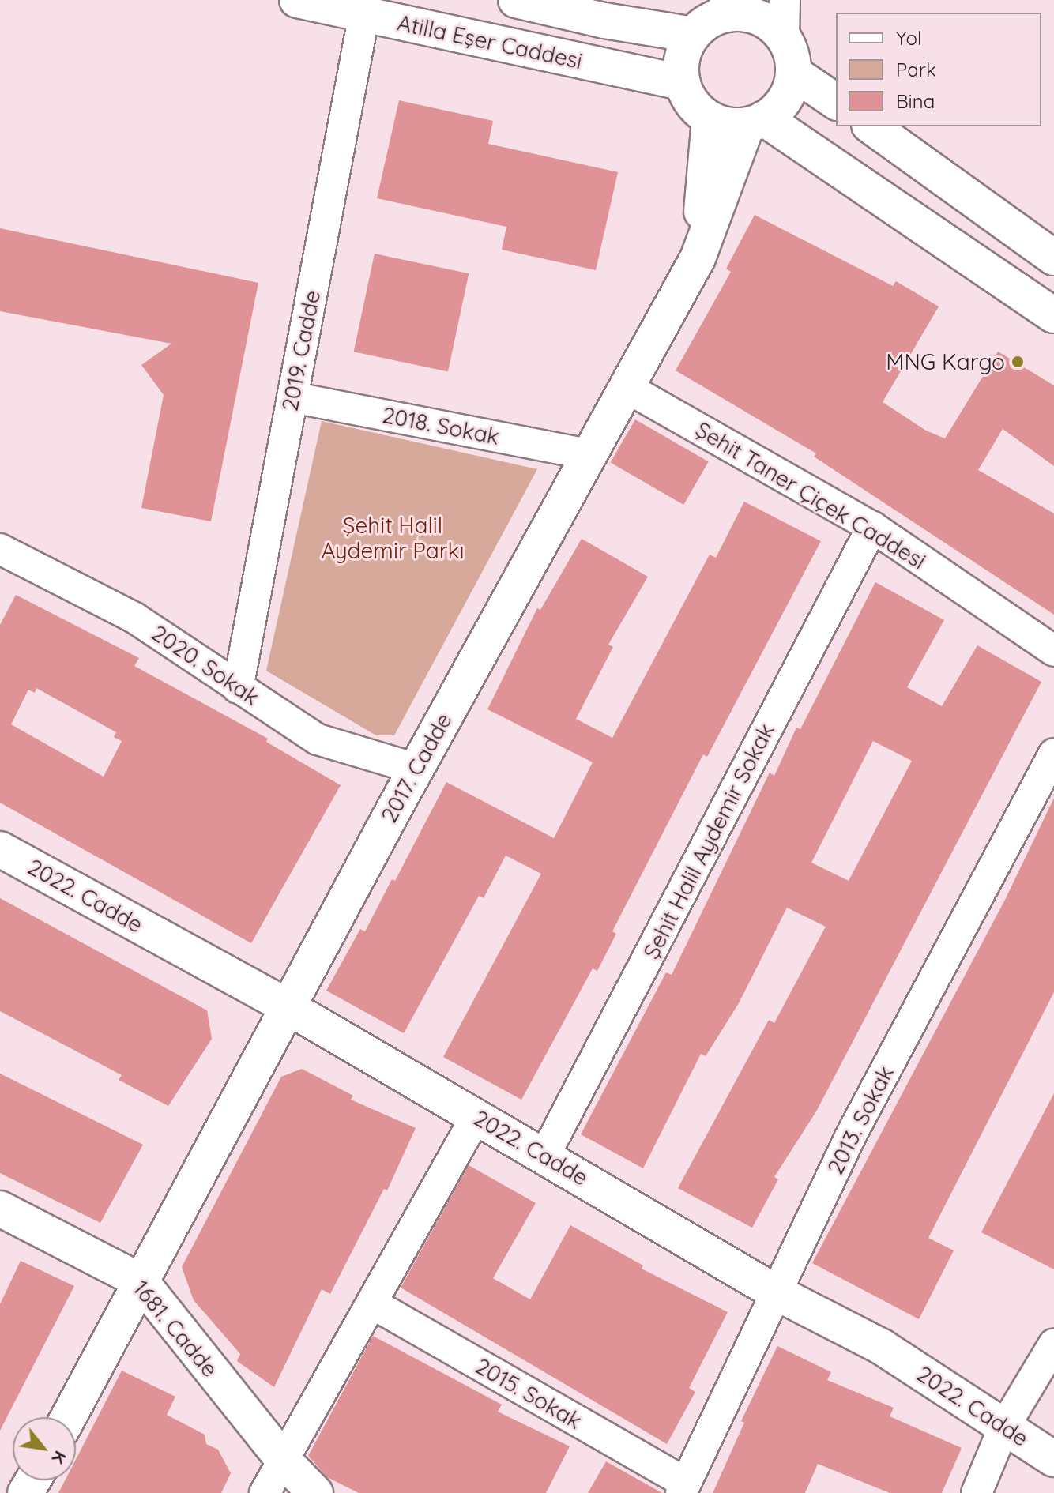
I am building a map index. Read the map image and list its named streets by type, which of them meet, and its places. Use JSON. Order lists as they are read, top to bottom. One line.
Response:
{"streets":{"street":["Atilla Eşer Caddesi","2019. Cadde","2018. Sokak","Şehit Taner Çiçek Caddesi","2020. Sokak","2017. Cadde","Şehit Halil Aydemir Sokak","2022. Cadde","2013. Sokak","1681. Cadde","2015. Sokak"]},"crossings":[["Atilla Eşer Caddesi","2019. Cadde"],["Atilla Eşer Caddesi","2017. Cadde"],["2019. Cadde","2018. Sokak"],["2019. Cadde","2020. Sokak"],["2018. Sokak","2017. Cadde"],["Şehit Taner Çiçek Caddesi","2017. Cadde"],["Şehit Taner Çiçek Caddesi","Şehit Halil Aydemir Sokak"],["2020. Sokak","2017. Cadde"],["2017. Cadde","2022. Cadde"],["2017. Cadde","1681. Cadde"],["Şehit Halil Aydemir Sokak","2022. Cadde"],["2022. Cadde","2013. Sokak"],["2013. Sokak","2015. Sokak"]],"parks":["Şehit Halil Aydemir Parkı"],"places":["MNG Kargo"],"legend":["Yol","Park","Bina"],"north":"bottom right"}
